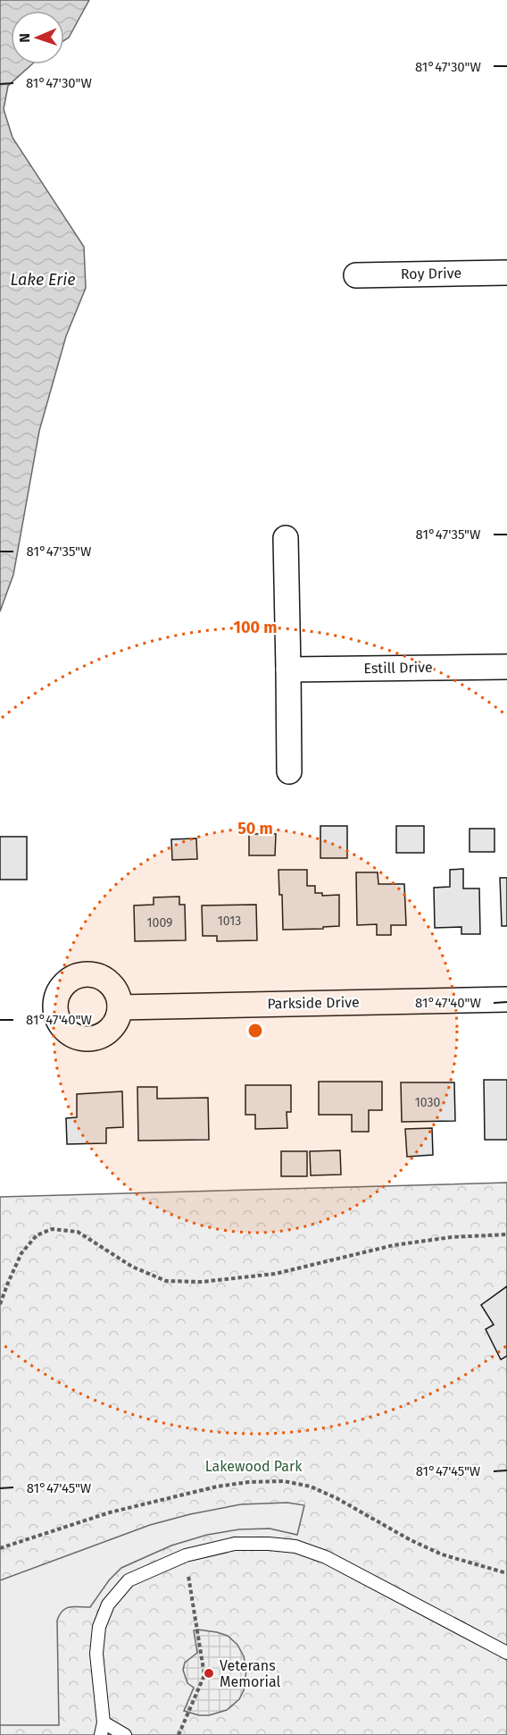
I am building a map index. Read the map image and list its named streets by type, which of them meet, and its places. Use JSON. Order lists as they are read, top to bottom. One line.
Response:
{"streets":{"street":["Roy Drive","Estill Drive","Parkside Drive"]},"water":["Lake Erie"],"parks":["Lakewood Park"],"places":["Veterans Memorial"],"house_numbers":["1013","1009","1030"],"north":"left","coordinates":["81°47'30\"W","81°47'35\"W","81°47'40\"W","81°47'45\"W"],"rings":["100 m","50 m"]}
